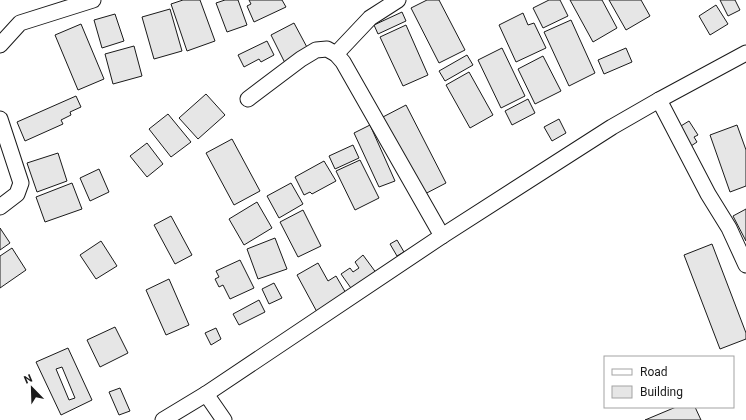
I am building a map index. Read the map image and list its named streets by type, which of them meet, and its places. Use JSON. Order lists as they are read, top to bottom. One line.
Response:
{"legend":["Road","Building"],"north":"top left"}
